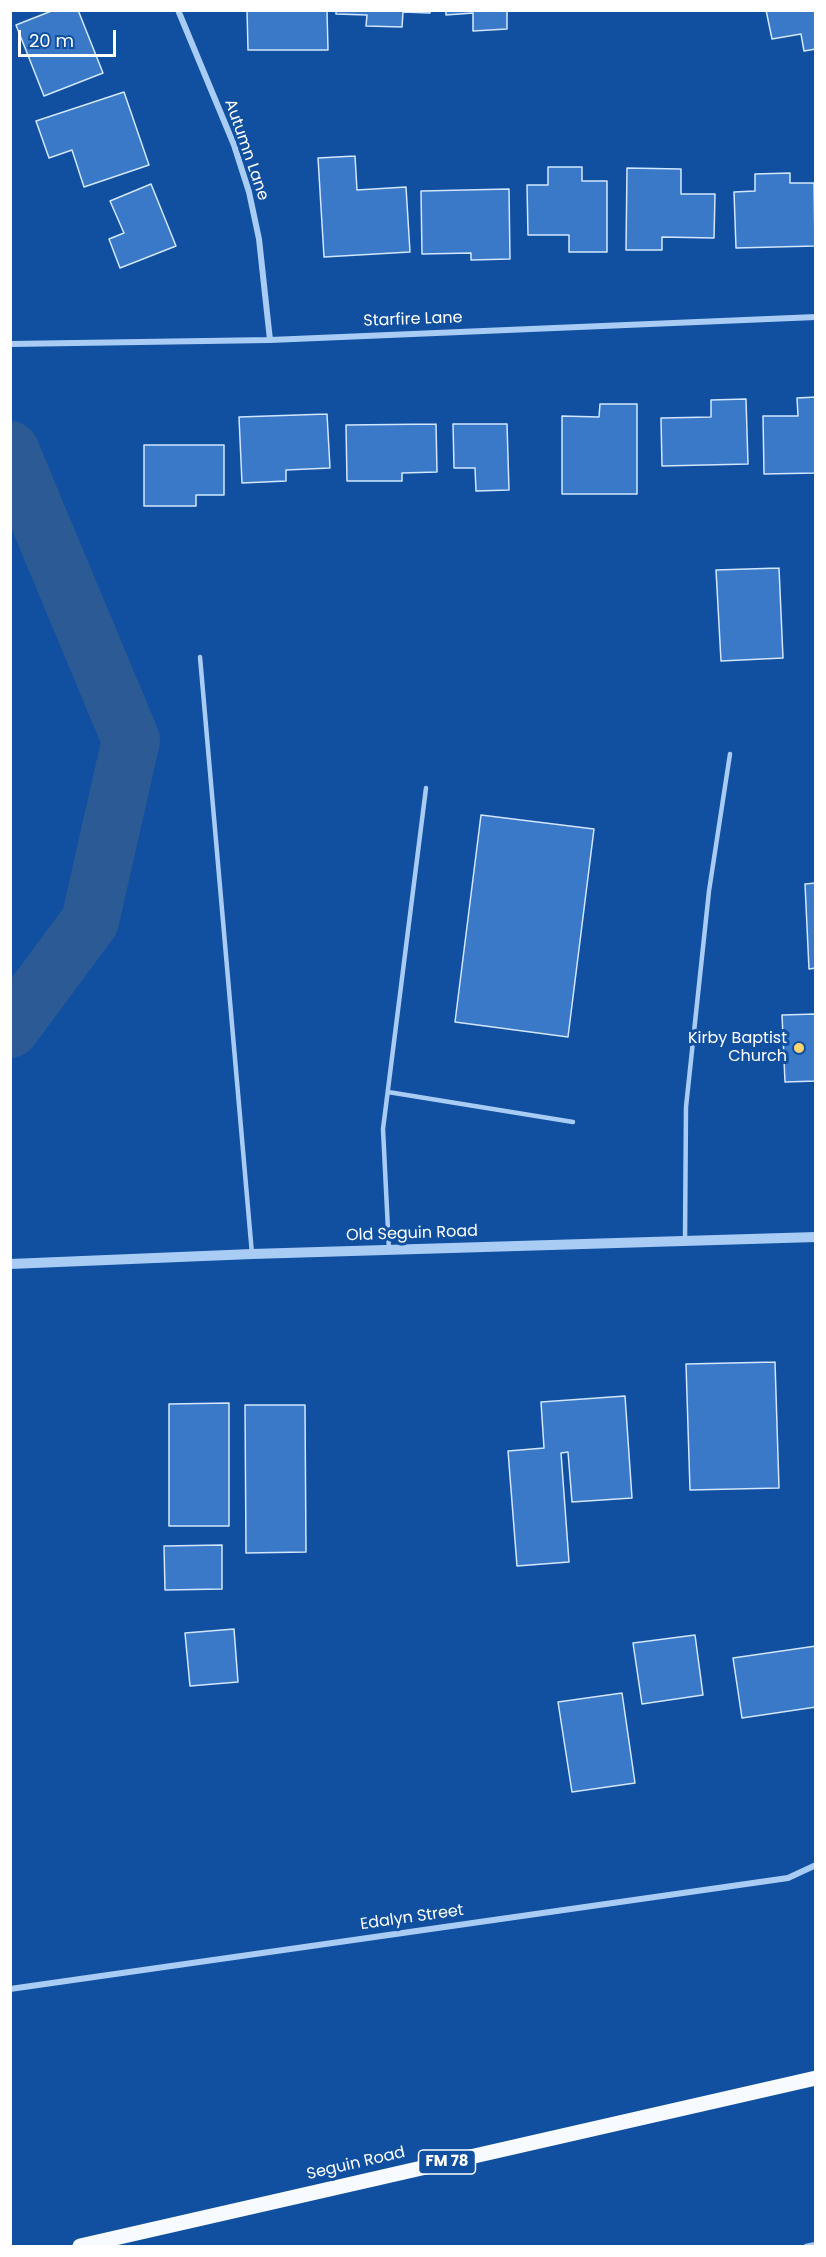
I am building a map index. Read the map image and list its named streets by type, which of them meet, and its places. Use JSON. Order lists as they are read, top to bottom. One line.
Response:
{"streets":{"main road":["FM 78","Seguin Road"],"street":["Autumn Lane","Starfire Lane","Old Seguin Road","Edalyn Street"]},"crossings":[["Autumn Lane","Starfire Lane"]],"places":["Kirby Baptist Church"],"scale_bar":"20 m"}
